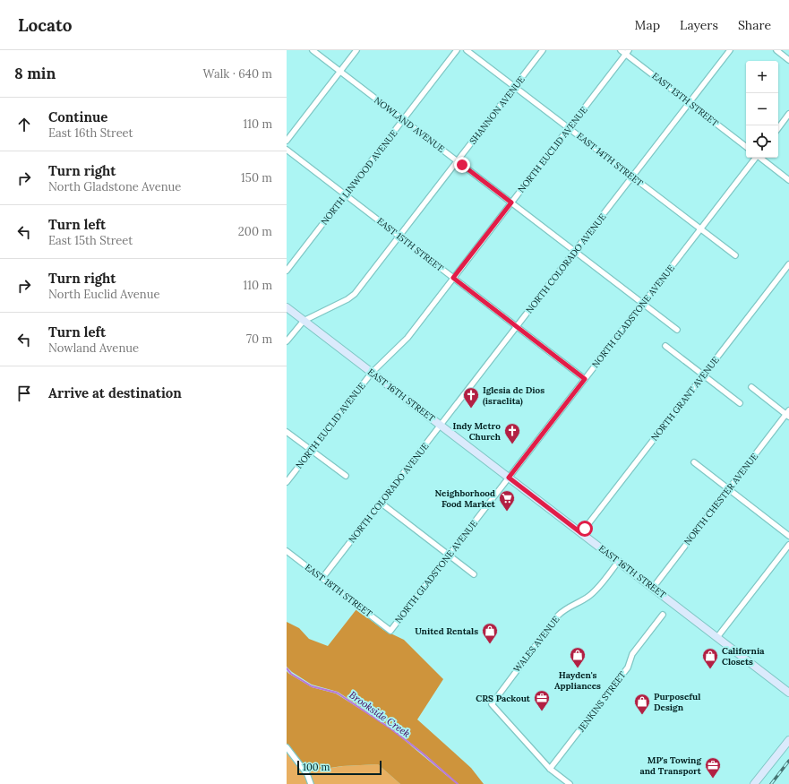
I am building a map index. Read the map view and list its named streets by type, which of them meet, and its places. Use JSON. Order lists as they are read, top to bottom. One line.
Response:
{"streets":{"main road":["EAST 16TH STREET"],"street":["EAST 13TH STREET","SHANNON AVENUE","NOWLAND AVENUE","NORTH EUCLID AVENUE","EAST 14TH STREET","NORTH LINWOOD AVENUE","EAST 15TH STREET","NORTH COLORADO AVENUE","NORTH GLADSTONE AVENUE","NORTH GRANT AVENUE","NORTH CHESTER AVENUE","EAST 18TH STREET","WALES AVENUE","JENKINS STREET"]},"crossings":[["EAST 13TH STREET","NORTH EUCLID AVENUE"],["EAST 13TH STREET","NORTH COLORADO AVENUE"],["SHANNON AVENUE","NOWLAND AVENUE"],["SHANNON AVENUE","EAST 14TH STREET"],["SHANNON AVENUE","EAST 15TH STREET"],["SHANNON AVENUE","EAST 16TH STREET"],["NOWLAND AVENUE","NORTH EUCLID AVENUE"],["NOWLAND AVENUE","NORTH LINWOOD AVENUE"],["NOWLAND AVENUE","NORTH COLORADO AVENUE"],["NOWLAND AVENUE","NORTH GLADSTONE AVENUE"],["NORTH EUCLID AVENUE","EAST 14TH STREET"],["NORTH EUCLID AVENUE","EAST 15TH STREET"],["NORTH EUCLID AVENUE","EAST 16TH STREET"],["EAST 14TH STREET","NORTH COLORADO AVENUE"],["EAST 14TH STREET","NORTH GLADSTONE AVENUE"],["NORTH LINWOOD AVENUE","EAST 15TH STREET"],["EAST 15TH STREET","NORTH COLORADO AVENUE"],["EAST 15TH STREET","NORTH GLADSTONE AVENUE"],["NORTH COLORADO AVENUE","EAST 16TH STREET"],["NORTH COLORADO AVENUE","EAST 18TH STREET"],["NORTH GLADSTONE AVENUE","EAST 16TH STREET"],["NORTH GLADSTONE AVENUE","EAST 18TH STREET"],["EAST 16TH STREET","NORTH GRANT AVENUE"],["EAST 16TH STREET","NORTH CHESTER AVENUE"],["EAST 16TH STREET","WALES AVENUE"],["WALES AVENUE","JENKINS STREET"]],"water":["Brookside Creek"],"places":{"church":["Iglesia de Dios (israelita)","Indy Metro Church"],"supermarket":["Neighborhood Food Market"],"shop":["United Rentals","Hayden's Appliances","California Closets","Purposeful Design"],"office":["CRS Packout","MP's Towing and Transport"]},"scale_bar":"100 m","page":{"header":"Locato","nav":["Map","Layers","Share"],"heading":["8 min","Walk · 640 m"],"map_buttons":["+","−"],"list":[["Continue","East 16th Street","110 m"],["Turn right","North Gladstone Avenue","150 m"],["Turn left","East 15th Street","200 m"],["Turn right","North Euclid Avenue","110 m"],["Turn left","Nowland Avenue","70 m"],"Arrive at destination"],"scale":"100 m"}}
